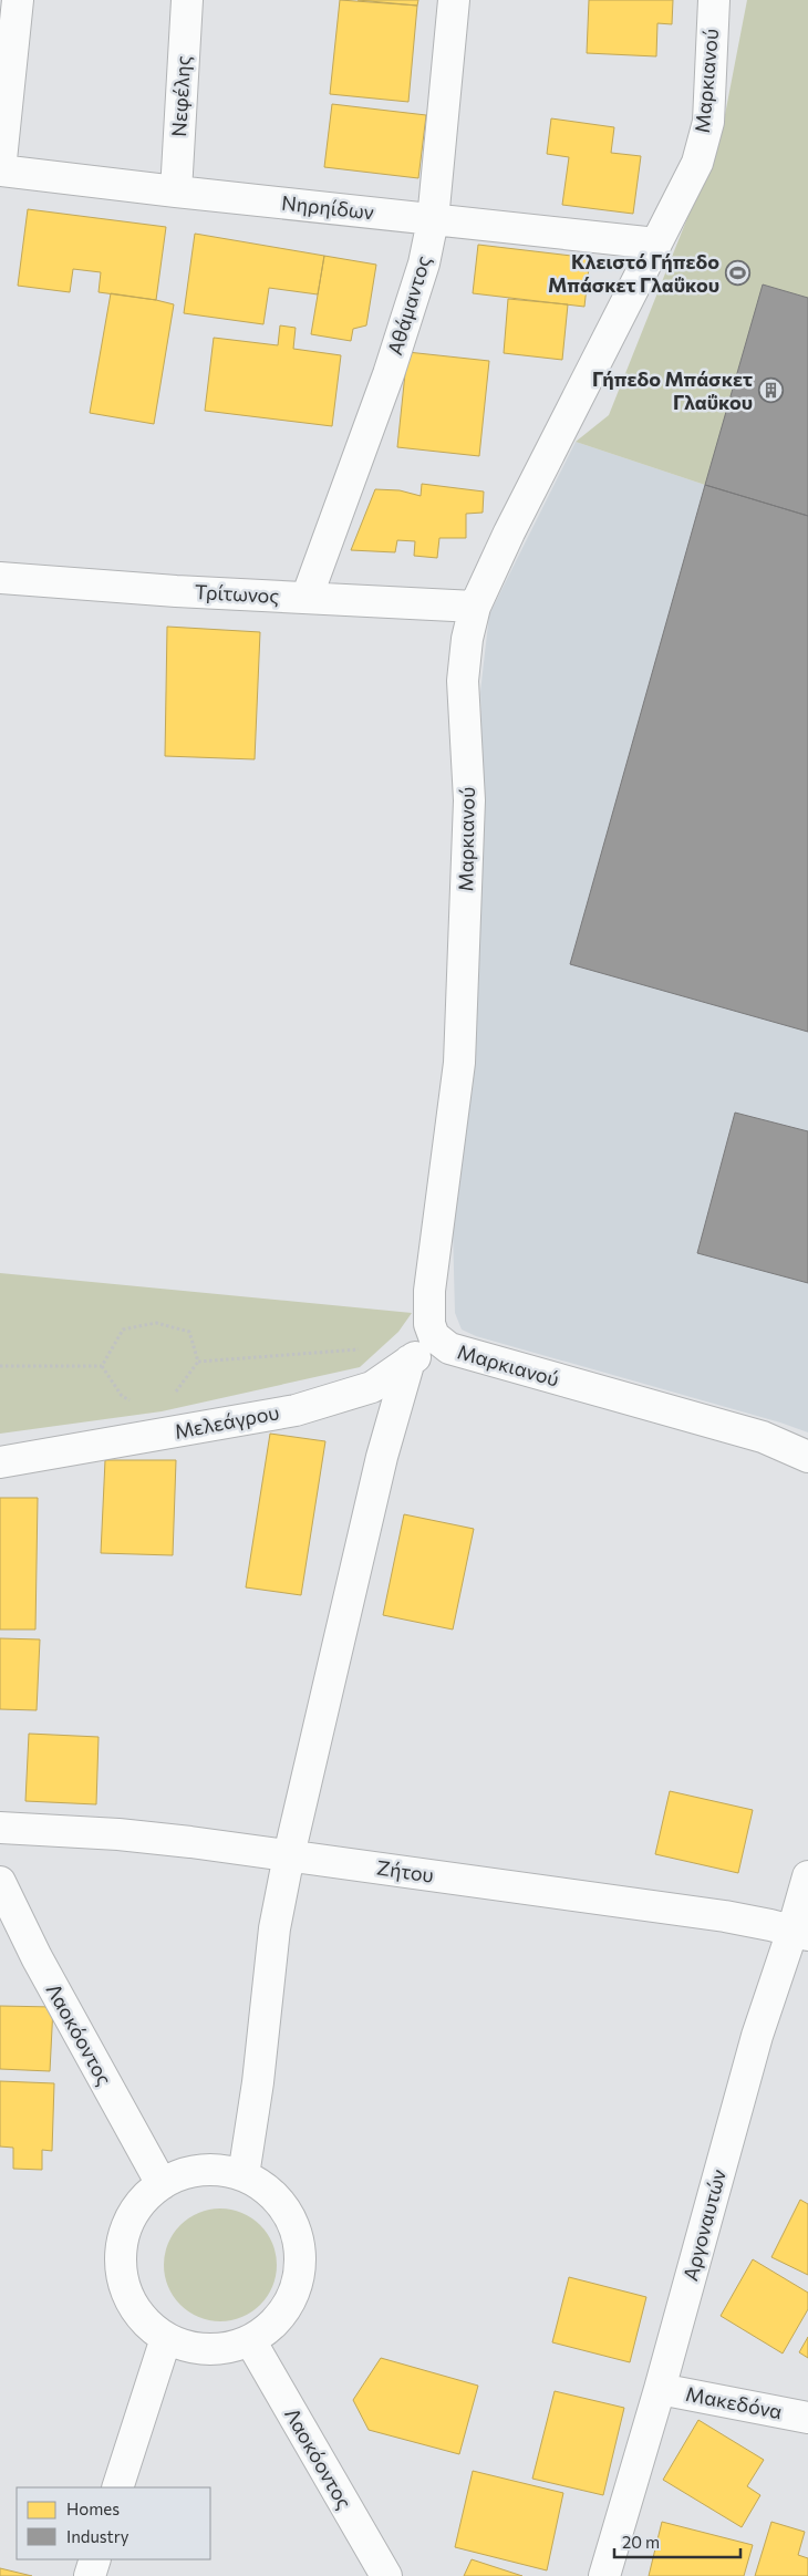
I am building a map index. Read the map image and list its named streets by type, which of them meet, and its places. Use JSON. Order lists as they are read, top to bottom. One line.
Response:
{"streets":{"street":["Μαρκιανού","Νεφέλης","Νηρηίδων","Αθάμαντος","Τρίτωνος","Μελεάγρου","Ζήτου","Λαοκόοντος","Αργοναυτών","Μακεδόνα"]},"crossings":[["Μαρκιανού","Νηρηίδων"],["Μαρκιανού","Τρίτωνος"],["Μαρκιανού","Μελεάγρου"],["Νεφέλης","Νηρηίδων"],["Νηρηίδων","Αθάμαντος"],["Αθάμαντος","Τρίτωνος"],["Ζήτου","Αργοναυτών"],["Αργοναυτών","Μακεδόνα"]],"places":{"sports":["Κλειστό Γήπεδο Μπάσκετ Γλαΰκου"],"building":["Γήπεδο Μπάσκετ Γλαΰκου"]},"legend":["Homes","Industry"],"scale_bar":"20 m"}
